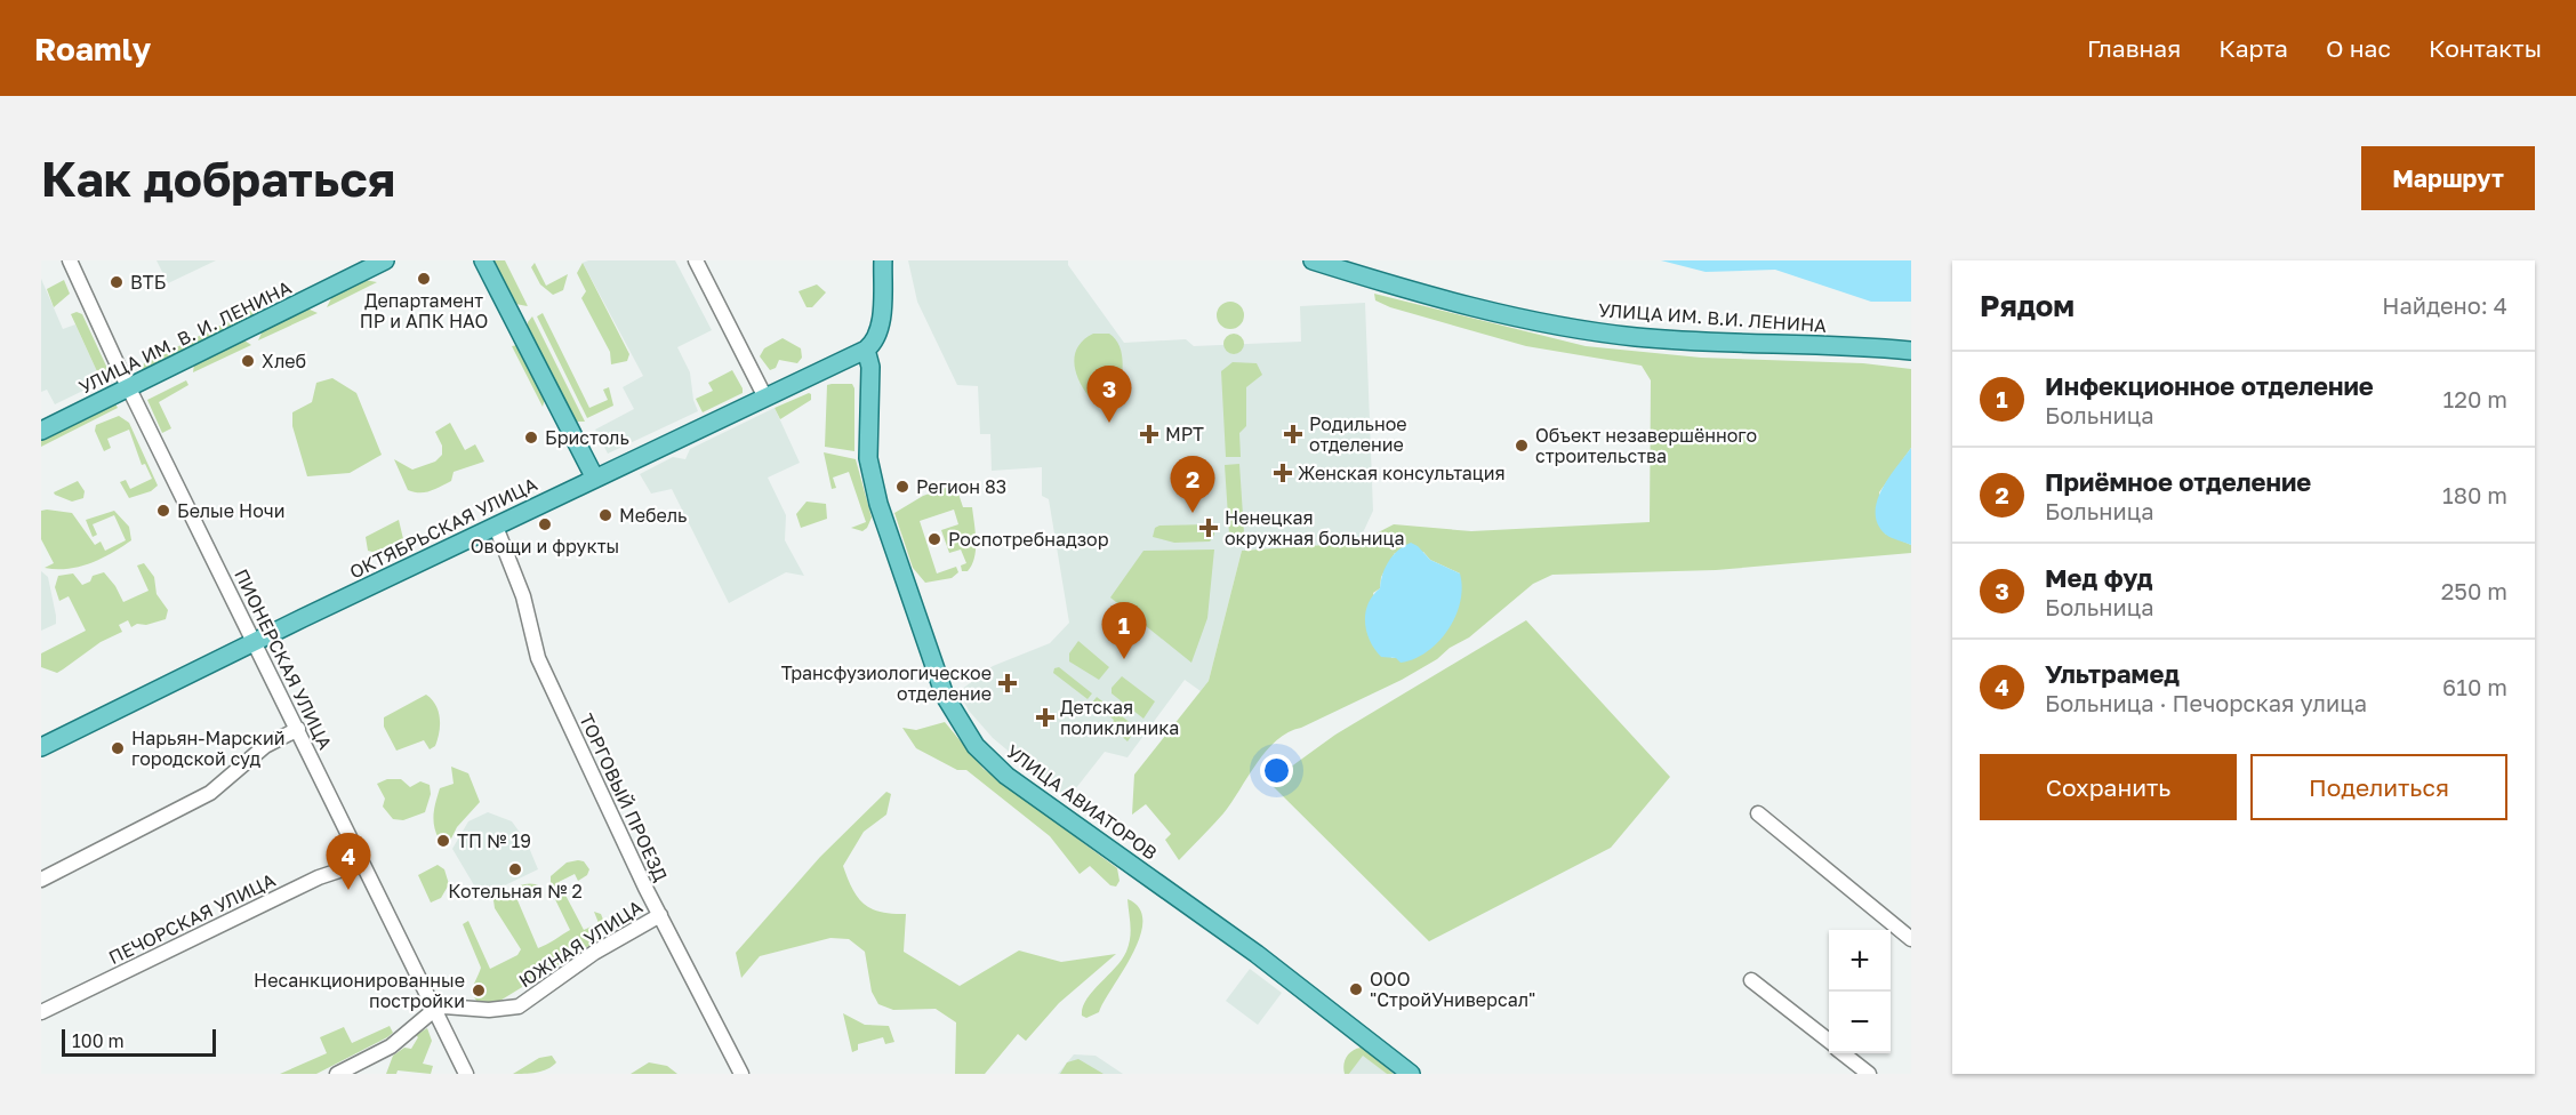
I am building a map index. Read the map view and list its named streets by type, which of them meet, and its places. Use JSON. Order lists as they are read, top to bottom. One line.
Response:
{"streets":{"main road":["УЛИЦА ИМ. В.И. ЛЕНИНА","УЛИЦА ИМ. В. И. ЛЕНИНА","ОКТЯБРЬСКАЯ УЛИЦА","УЛИЦА АВИАТОРОВ"],"street":["ПИОНЕРСКАЯ УЛИЦА","ТОРГОВЫЙ ПРОЕЗД","ПЕЧОРСКАЯ УЛИЦА","ЮЖНАЯ УЛИЦА"]},"crossings":[["УЛИЦА ИМ. В. И. ЛЕНИНА","ПИОНЕРСКАЯ УЛИЦА"],["ОКТЯБРЬСКАЯ УЛИЦА","ПИОНЕРСКАЯ УЛИЦА"],["ОКТЯБРЬСКАЯ УЛИЦА","ТОРГОВЫЙ ПРОЕЗД"],["ОКТЯБРЬСКАЯ УЛИЦА","УЛИЦА АВИАТОРОВ"],["ПИОНЕРСКАЯ УЛИЦА","ПЕЧОРСКАЯ УЛИЦА"],["ПИОНЕРСКАЯ УЛИЦА","ЮЖНАЯ УЛИЦА"],["ТОРГОВЫЙ ПРОЕЗД","ЮЖНАЯ УЛИЦА"]],"places":{"other":["Департамент ПР и АПК НАО","ВТБ","Хлеб","Бристоль","Объект незавершённого строительства","Регион 83","Белые Ночи","Мебель","Овощи и фрукты","Роспотребнадзор","Нарьян-Марский городской суд","ТП № 19","Котельная № 2","ООО \"СтройУниверсал\"","Несанкционированные постройки"],"health":["МРТ","Родильное отделение","Женская консультация","Ненецкая окружная больница","Трансфузиологическое отделение","Детская поликлиника"]},"scale_bar":"100 m","page":{"header":"Roamly","nav":["Главная","Карта","О нас","Контакты"],"buttons":["Маршрут",["Сохранить","Поделиться"]],"title":"Как добраться","heading":["Рядом","Найдено: 4"],"list":[{"mark":"1","name":"Инфекционное отделение","note":"Больница","value":"120 m"},{"mark":"2","name":"Приёмное отделение","note":"Больница","value":"180 m"},{"mark":"3","name":"Мед фуд","note":"Больница","value":"250 m"},{"mark":"4","name":"Ультрамед","note":"Больница · Печорская улица","value":"610 m"}],"pins":["3","2","1","4"],"map_buttons":["+","−"],"scale":"100 m"}}
